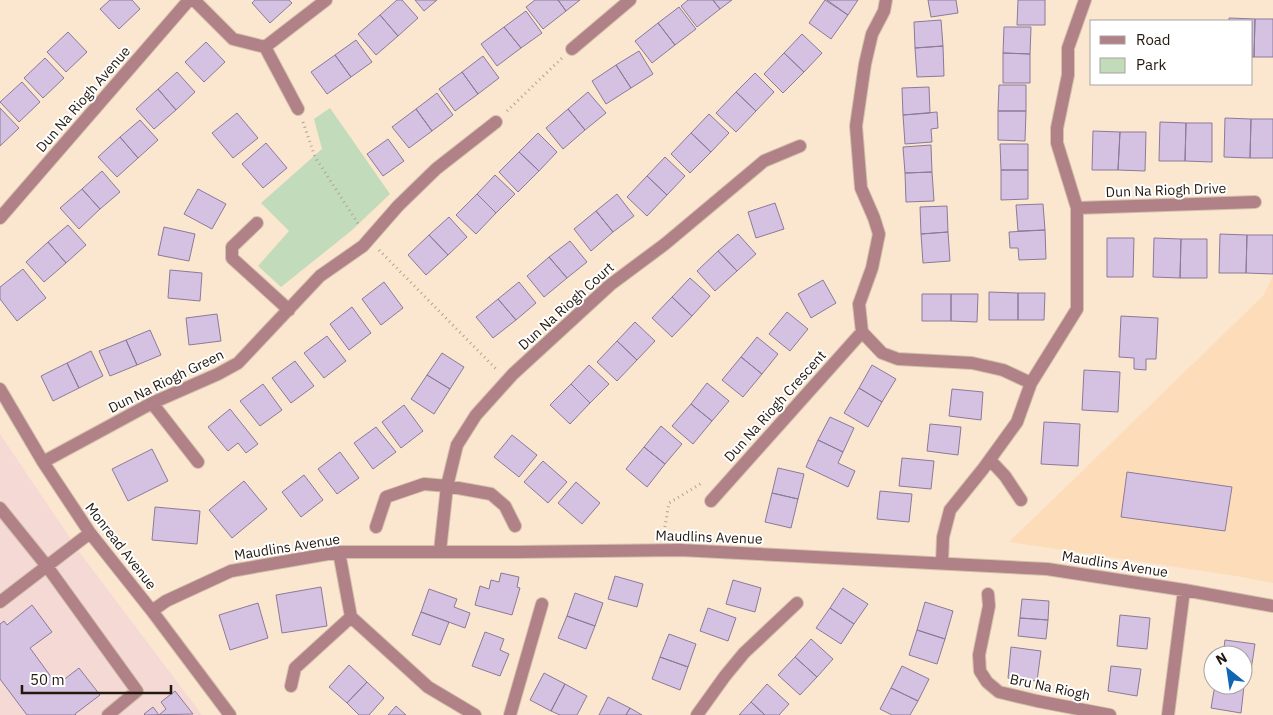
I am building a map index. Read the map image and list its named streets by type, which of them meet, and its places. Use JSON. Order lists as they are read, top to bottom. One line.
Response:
{"streets":{"street":["Dun Na Riogh Avenue","Dun Na Riogh Drive","Dun Na Riogh Court","Dun Na Riogh Green","Dun Na Riogh Crescent","Maudlins Avenue","Monread Avenue","Bru Na Riogh"]},"crossings":[["Dun Na Riogh Court","Maudlins Avenue"],["Dun Na Riogh Green","Monread Avenue"],["Maudlins Avenue","Monread Avenue"]],"legend":["Road","Park"],"scale_bar":"50 m","north":"top left"}
